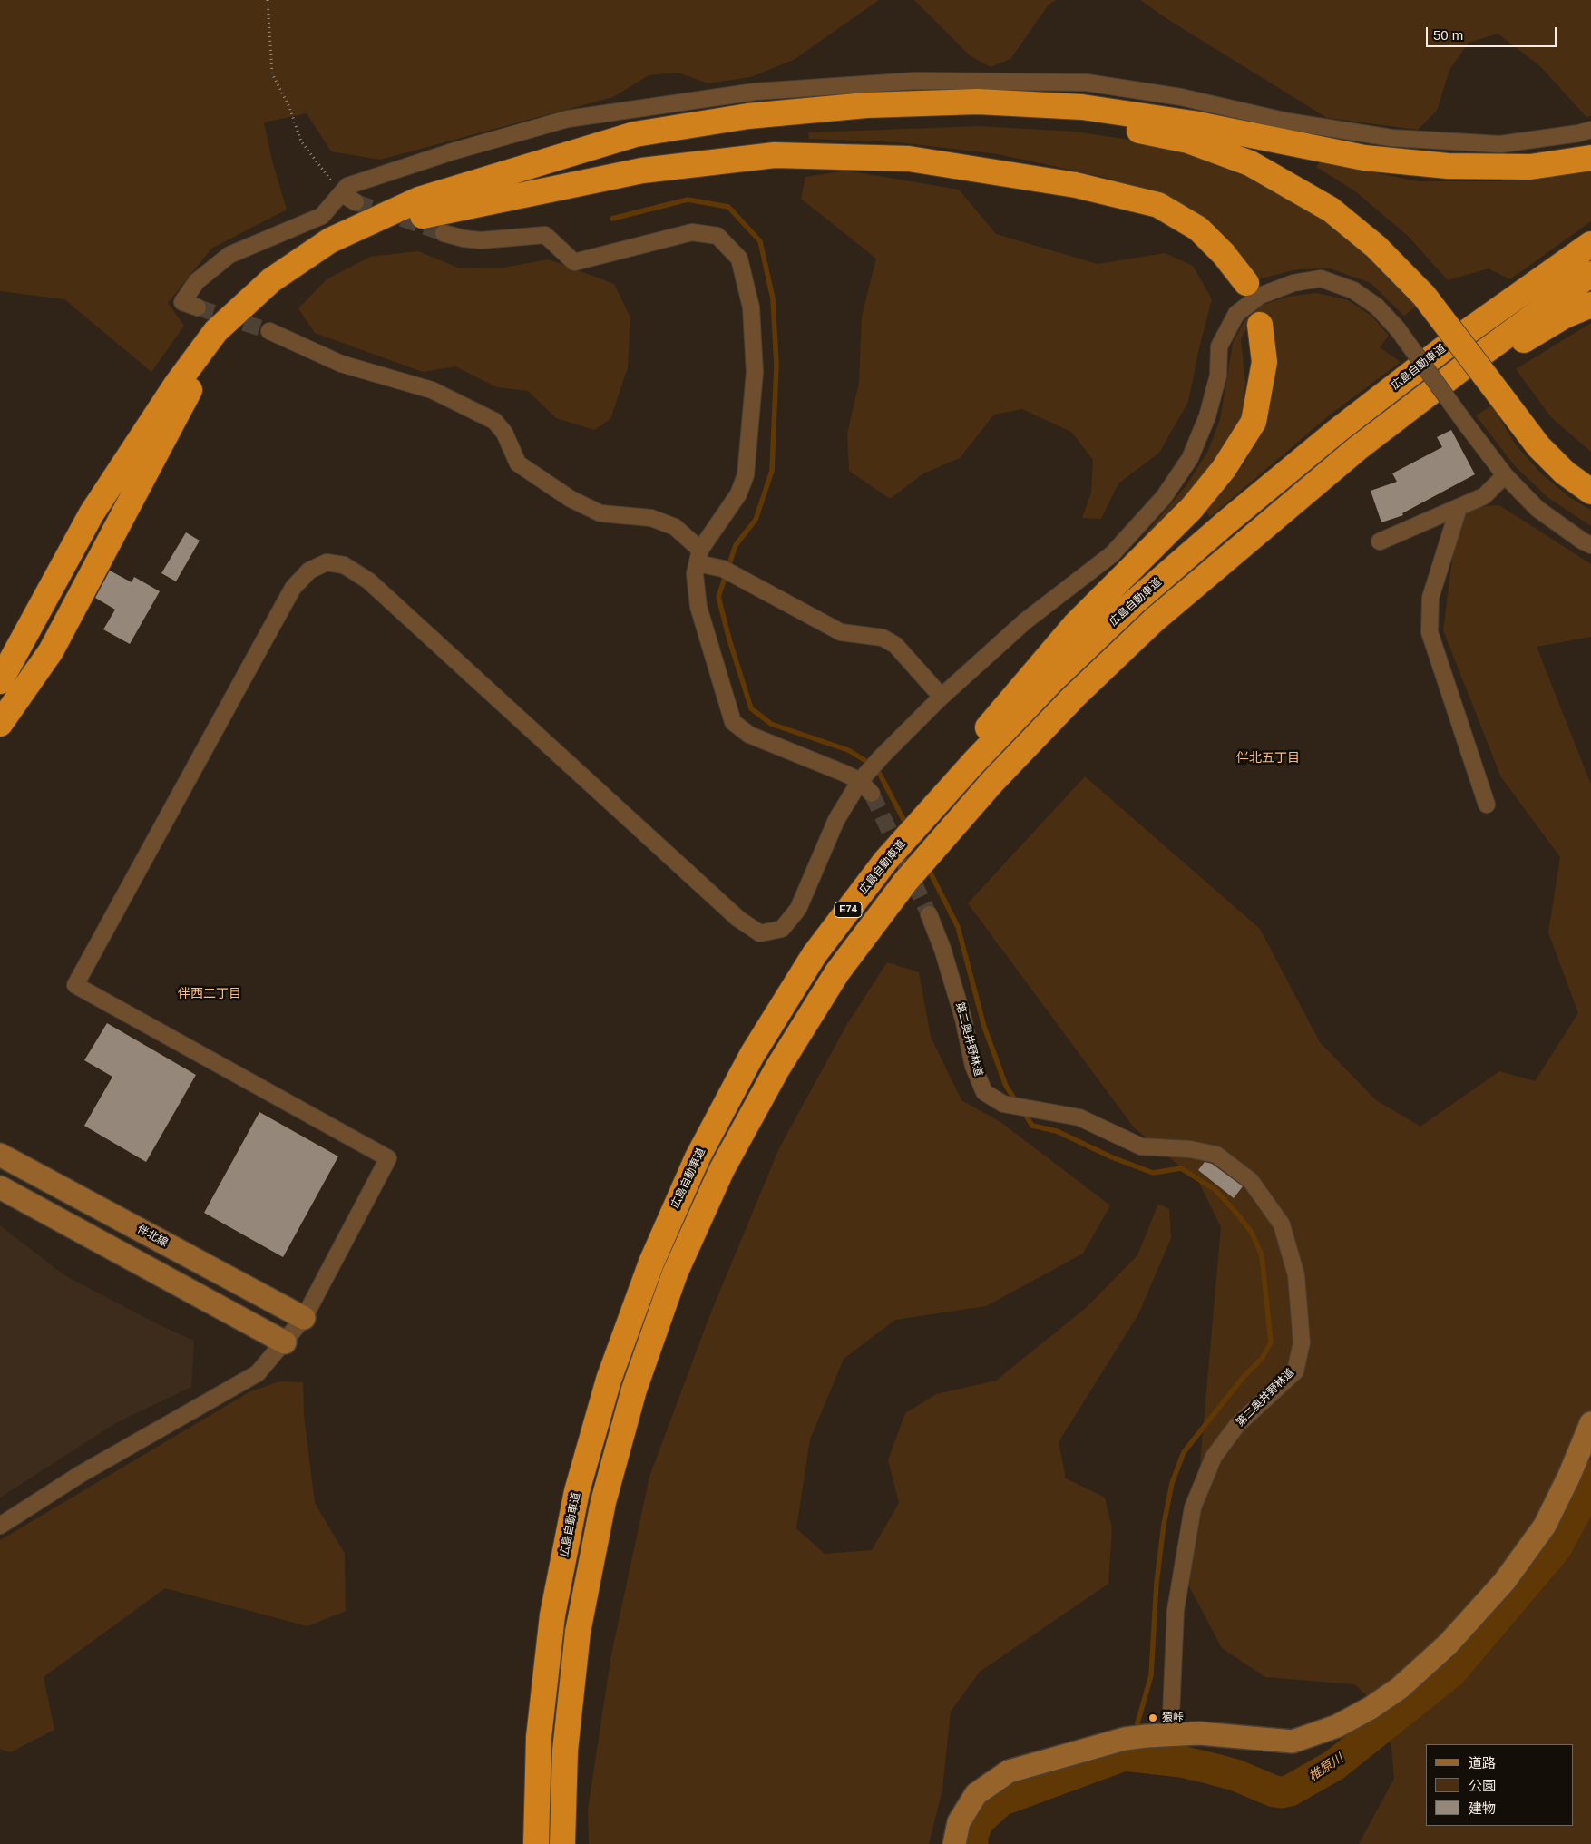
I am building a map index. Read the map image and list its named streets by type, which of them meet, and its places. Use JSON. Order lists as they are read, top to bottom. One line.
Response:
{"streets":{"highway":["広島自動車道","E74"],"street":["第二奥井野林道","伴北線"]},"districts":["伴北五丁目","伴西二丁目"],"water":["椎原川"],"places":["猿峠"],"legend":["道路","公園","建物"],"scale_bar":"50 m"}
